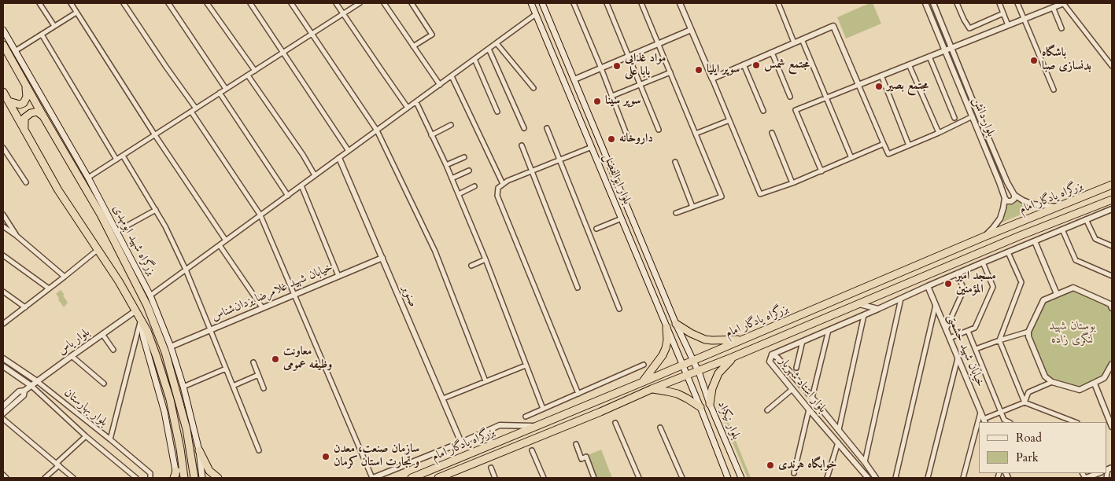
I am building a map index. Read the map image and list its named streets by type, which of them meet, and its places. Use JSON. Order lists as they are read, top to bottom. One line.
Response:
{"streets":{"highway":["بزرگراه یادگار امام","بزرگراه شهید ابومهدی"],"main road":["بلوار ابوالفضل","بلوار نیکزاد"],"street":["بلوار دانش","خیابان شهید غلامرضا یزدان‌شناس","صنوبر","بلوار یاس","خیابان شهید حشمتی","بلوار استاد شهریار","بلوار بهارستان"]},"crossings":[["بلوار ابوالفضل","بزرگراه یادگار امام"],["بلوار ابوالفضل","بلوار نیکزاد"],["بزرگراه یادگار امام","بلوار نیکزاد"],["بزرگراه شهید ابومهدی","خیابان شهید غلامرضا یزدان‌شناس"],["خیابان شهید غلامرضا یزدان‌شناس","صنوبر"],["بلوار یاس","بلوار بهارستان"]],"parks":["بوستان شهید لنگری زاده"],"places":["باشگاه بدنسازی صبا","مجتمع شمس","مواد غذایی بابا علی","سوپر ایلیا","مجتمع بصیر","سوپر سینا","داروخانه","مسجد امیر المؤمنین","معاونت وظیفه عمومی","سازمان صنعت، معدن و تجارت استان کرمان","خوابگاه هرندی"],"legend":["Road","Park"]}
